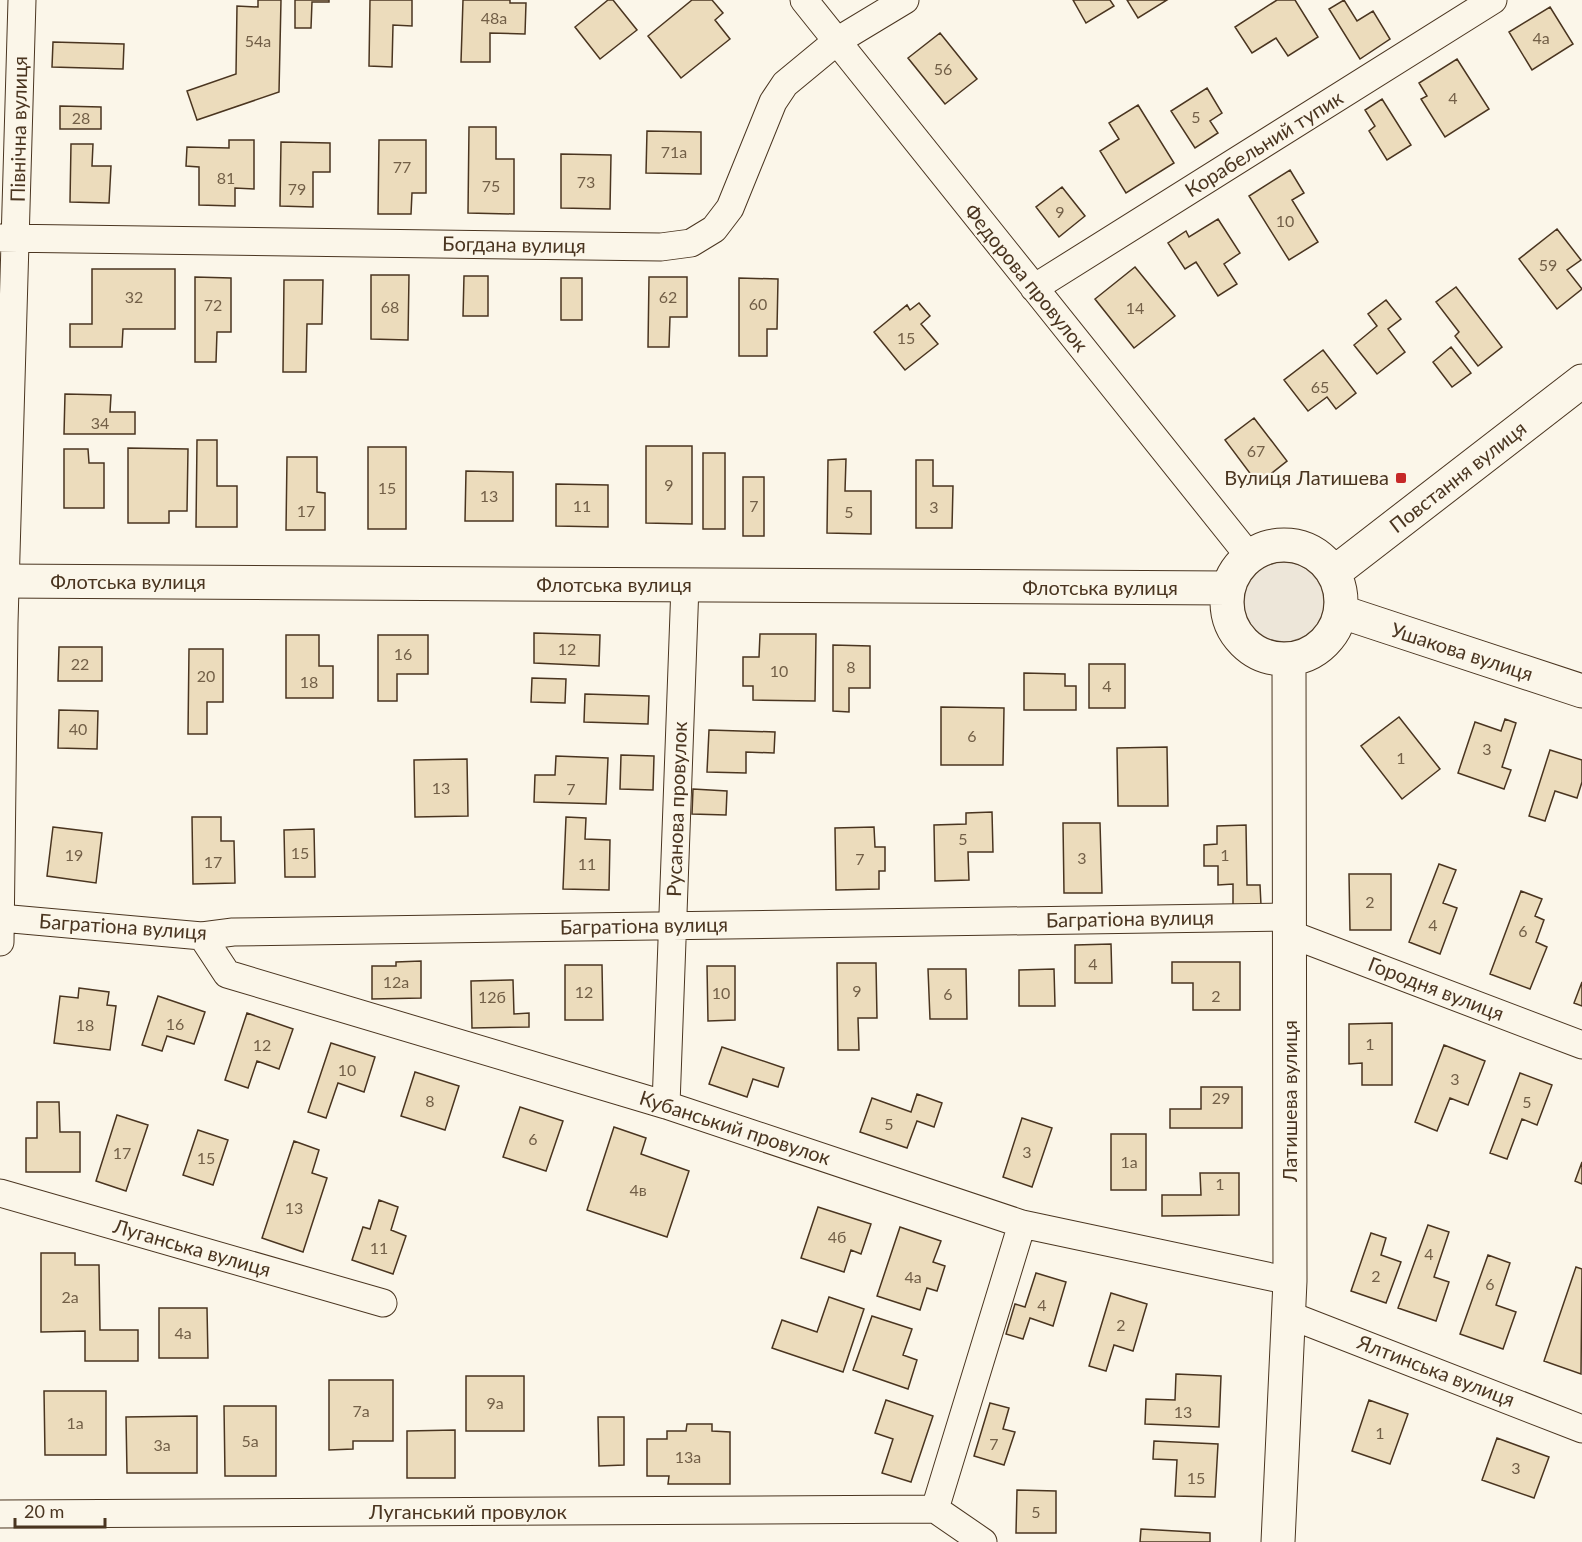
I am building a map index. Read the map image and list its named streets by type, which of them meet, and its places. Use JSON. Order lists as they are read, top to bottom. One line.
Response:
{"streets":{"street":["Північна вулиця","Корабельний тупик","Богдана вулиця","Федорова провулок","Повстання вулиця","Флотська вулиця","Ушакова вулиця","Русанова провулок","Багратіона вулиця","Городня вулиця","Латишева вулиця","Кубанський провулок","Луганська вулиця","Ялтинська вулиця","Луганський провулок"]},"crossings":[["Північна вулиця","Богдана вулиця"],["Північна вулиця","Флотська вулиця"],["Північна вулиця","Багратіона вулиця"],["Корабельний тупик","Федорова провулок"],["Богдана вулиця","Федорова провулок"],["Федорова провулок","Повстання вулиця"],["Федорова провулок","Флотська вулиця"],["Федорова провулок","Ушакова вулиця"],["Федорова провулок","Латишева вулиця"],["Повстання вулиця","Флотська вулиця"],["Повстання вулиця","Ушакова вулиця"],["Повстання вулиця","Латишева вулиця"],["Флотська вулиця","Ушакова вулиця"],["Флотська вулиця","Русанова провулок"],["Флотська вулиця","Латишева вулиця"],["Ушакова вулиця","Латишева вулиця"],["Русанова провулок","Багратіона вулиця"],["Русанова провулок","Кубанський провулок"],["Багратіона вулиця","Городня вулиця"],["Багратіона вулиця","Латишева вулиця"],["Багратіона вулиця","Кубанський провулок"],["Городня вулиця","Латишева вулиця"],["Латишева вулиця","Кубанський провулок"],["Латишева вулиця","Ялтинська вулиця"]],"places":{"transit":["Вулиця Латишева"]},"house_numbers":["48а","4а","54а","56","4","5","28","71а","77","81","73","75","79","9","10","59","32","62","60","72","68","14","15","65","34","67","9","15","13","11","7","3","17","5","12","16","22","8","10","20","18","4","40","6","3","1","13","7","5","15","19","1","3","7","17","11","2","4","6","4","12а","9","12","10","6","2","12б","16","18","1","12","10","3","29","8","5","5","6","3","17","15","1а","1","4в","13","4б","11","4","2","4а","6","2а","4","2","4а","9а","7а","13","1а","1","5а","7","3а","13а","3","15","5"],"scale_bar":"20 m"}
